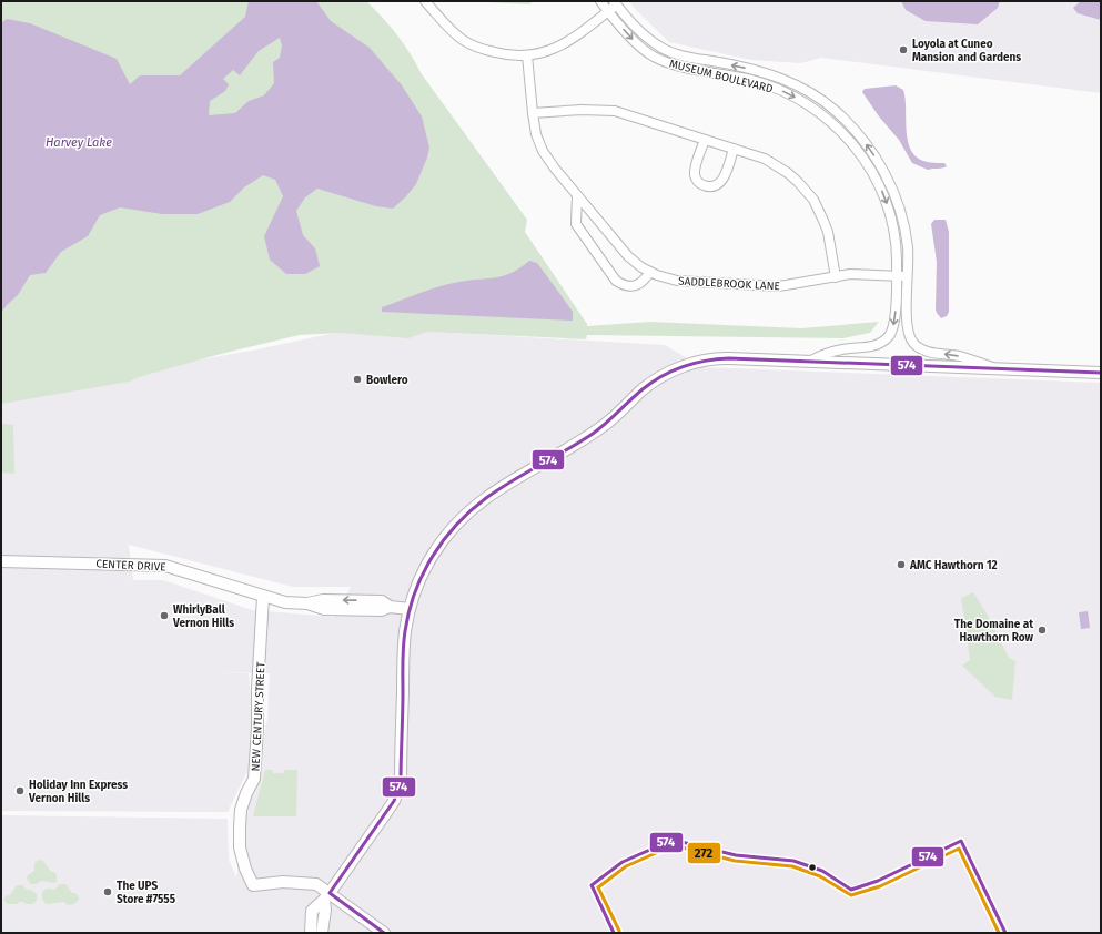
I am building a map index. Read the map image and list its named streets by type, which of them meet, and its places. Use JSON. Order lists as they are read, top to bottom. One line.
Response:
{"streets":{"street":["MUSEUM BOULEVARD","SADDLEBROOK LANE","CENTER DRIVE","NEW CENTURY STREET"]},"crossings":[["MUSEUM BOULEVARD","SADDLEBROOK LANE"],["CENTER DRIVE","NEW CENTURY STREET"]],"water":["Harvey Lake"],"places":["Loyola at Cuneo Mansion and Gardens","Bowlero","AMC Hawthorn 12","WhirlyBall Vernon Hills","The Domaine at Hawthorn Row","Holiday Inn Express Vernon Hills","The UPS Store #7555"],"lines":["transit line 574","transit line 272"]}
